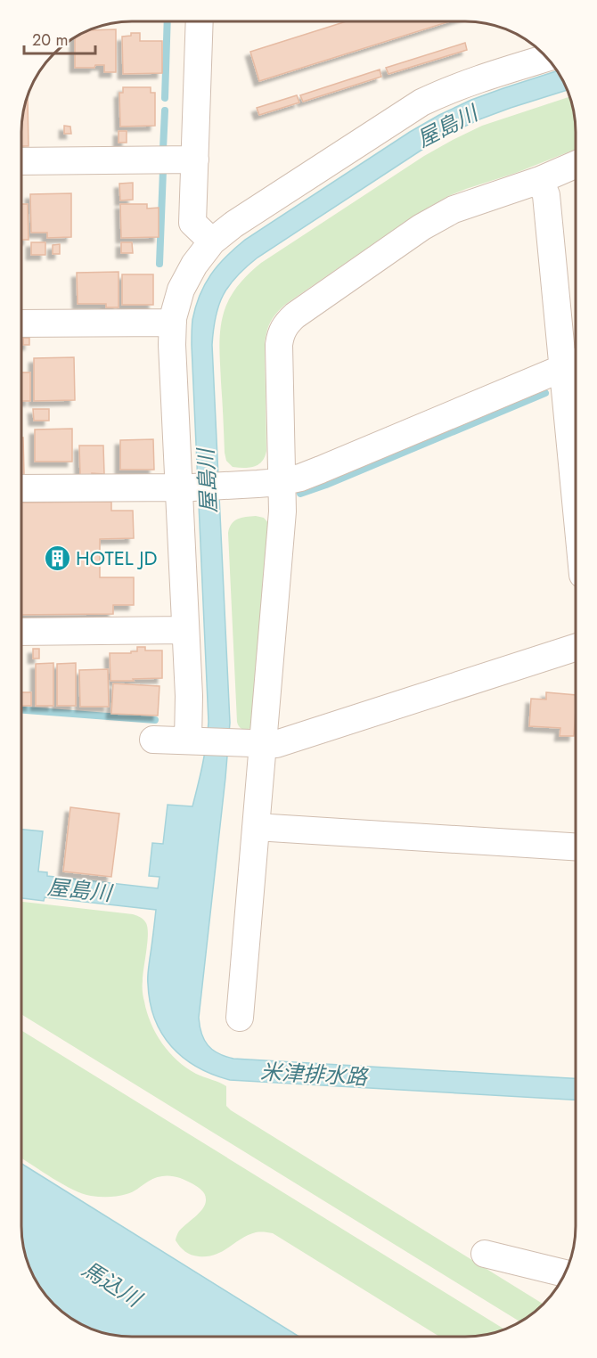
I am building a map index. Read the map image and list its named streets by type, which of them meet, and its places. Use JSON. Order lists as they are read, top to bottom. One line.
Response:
{"water":["屋島川","米津排水路","馬込川"],"places":{"building":["HOTEL JD"]},"scale_bar":"20 m"}
